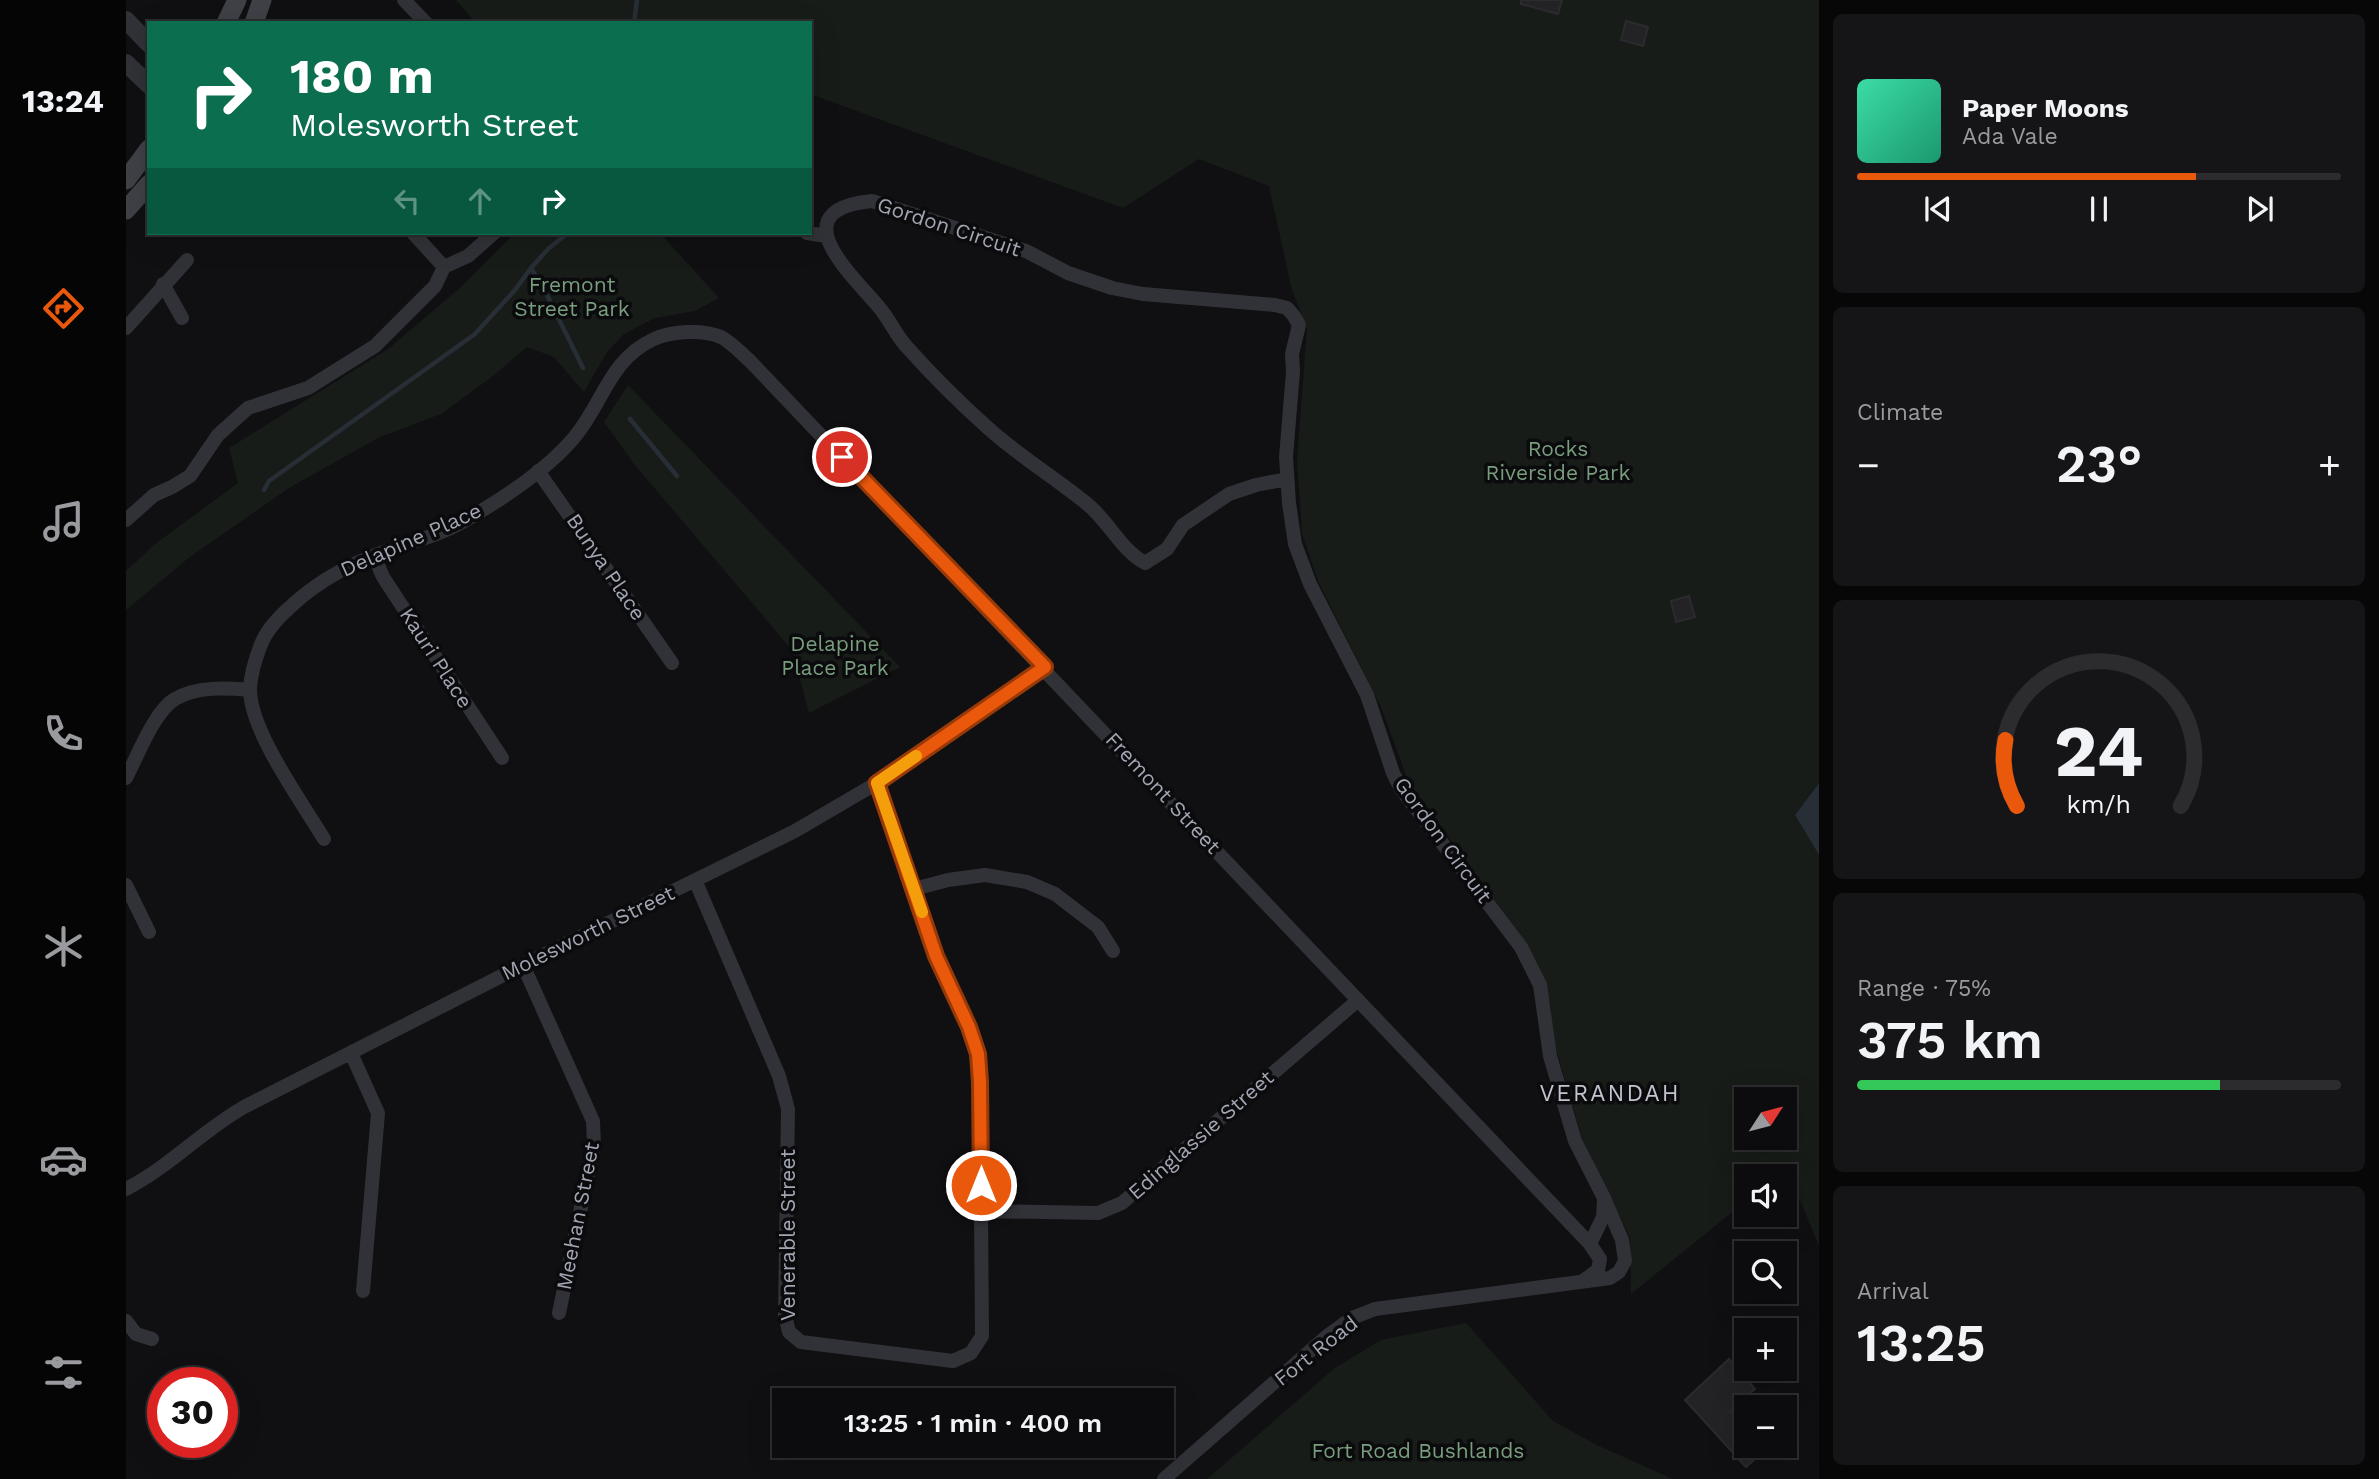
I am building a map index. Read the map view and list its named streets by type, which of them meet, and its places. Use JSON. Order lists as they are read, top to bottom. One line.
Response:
{"streets":{"street":["Gordon Circuit","Delapine Place","Bunya Place","Kauri Place","Fremont Street","Molesworth Street","Edinglassie Street","Meehan Street","Venerable Street","Fort Road"]},"crossings":[["Gordon Circuit","Fort Road"],["Delapine Place","Bunya Place"],["Delapine Place","Kauri Place"],["Delapine Place","Fremont Street"],["Fremont Street","Molesworth Street"],["Fremont Street","Edinglassie Street"],["Molesworth Street","Meehan Street"],["Molesworth Street","Venerable Street"],["Edinglassie Street","Venerable Street"]],"districts":["VERANDAH"],"parks":["Fremont Street Park","Rocks Riverside Park","Delapine Place Park","Fort Road Bushlands"],"north":"top right","page":{"tabs":"13:24","turn":["180 m","Molesworth Street"],"song":["Paper Moons","Ada Vale"],"tile":["Climate",["Range · 75%","375 km"],["Arrival","13:25"]],"heat":["−","23°","+"],"map_buttons":["+","−"],"limit":"30","trip":"13:25 · 1 min · 400 m","gauge":["24","km/h"]}}
